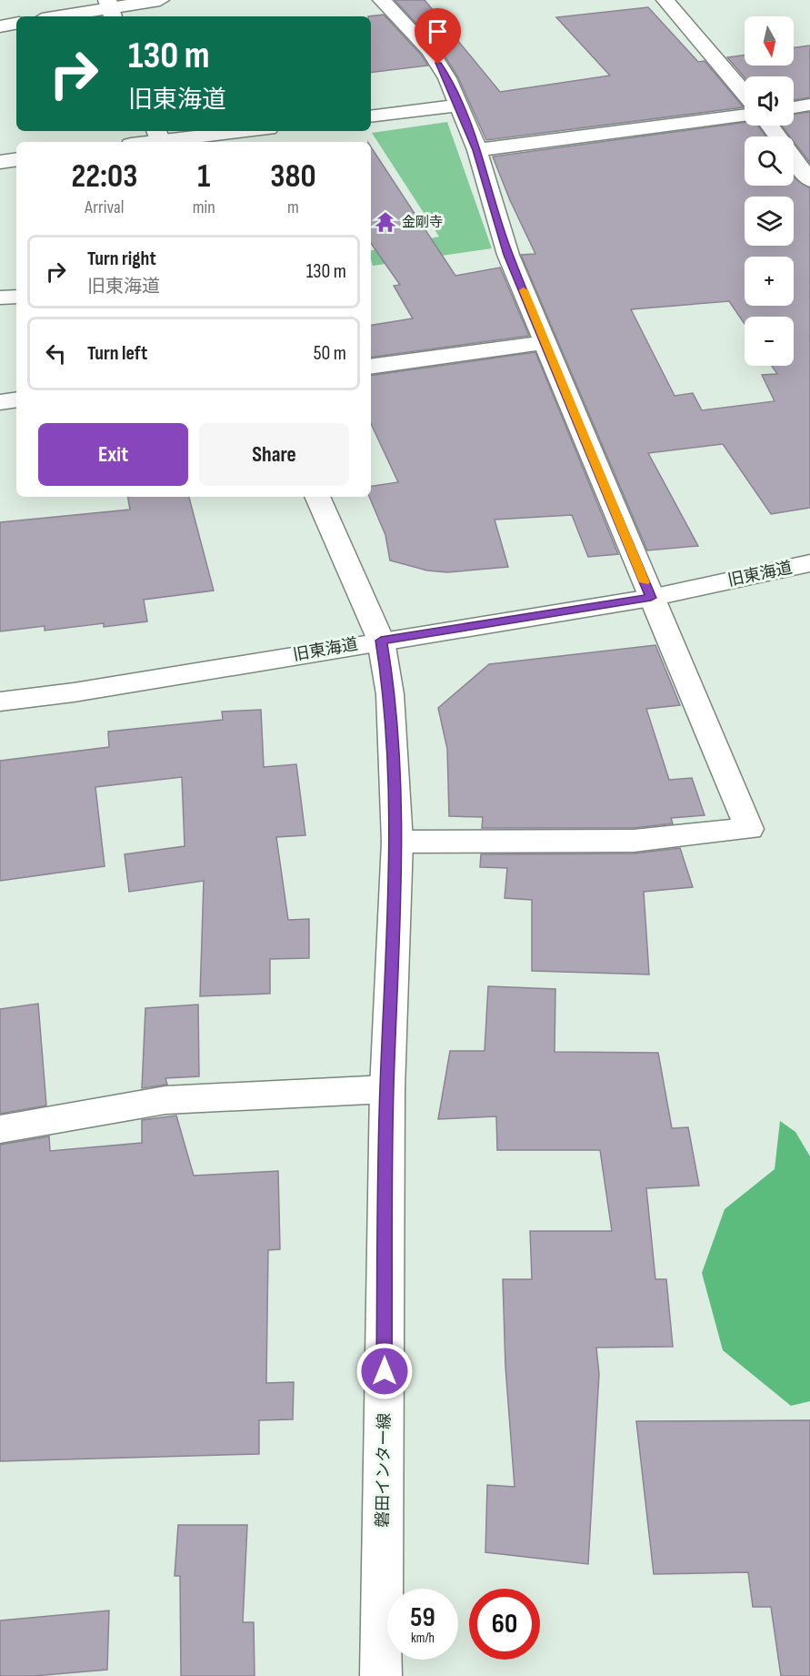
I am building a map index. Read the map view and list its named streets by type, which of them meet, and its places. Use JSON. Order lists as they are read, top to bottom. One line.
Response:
{"streets":{"street":["旧東海道","磐田インター線"]},"crossings":[["旧東海道","磐田インター線"]],"places":{"temple":["金剛寺"]},"north":"bottom","page":{"map_buttons":["+","−"],"turn":["130 m","旧東海道"],"eta":["22:03","Arrival","1","min","380","m"],"list":[{"name":"Turn right","note":"旧東海道","value":"130 m"},{"name":"Turn left","value":"50 m"}],"buttons":["Exit","Share"],"speed":"59 km/h","limit":"60"}}
